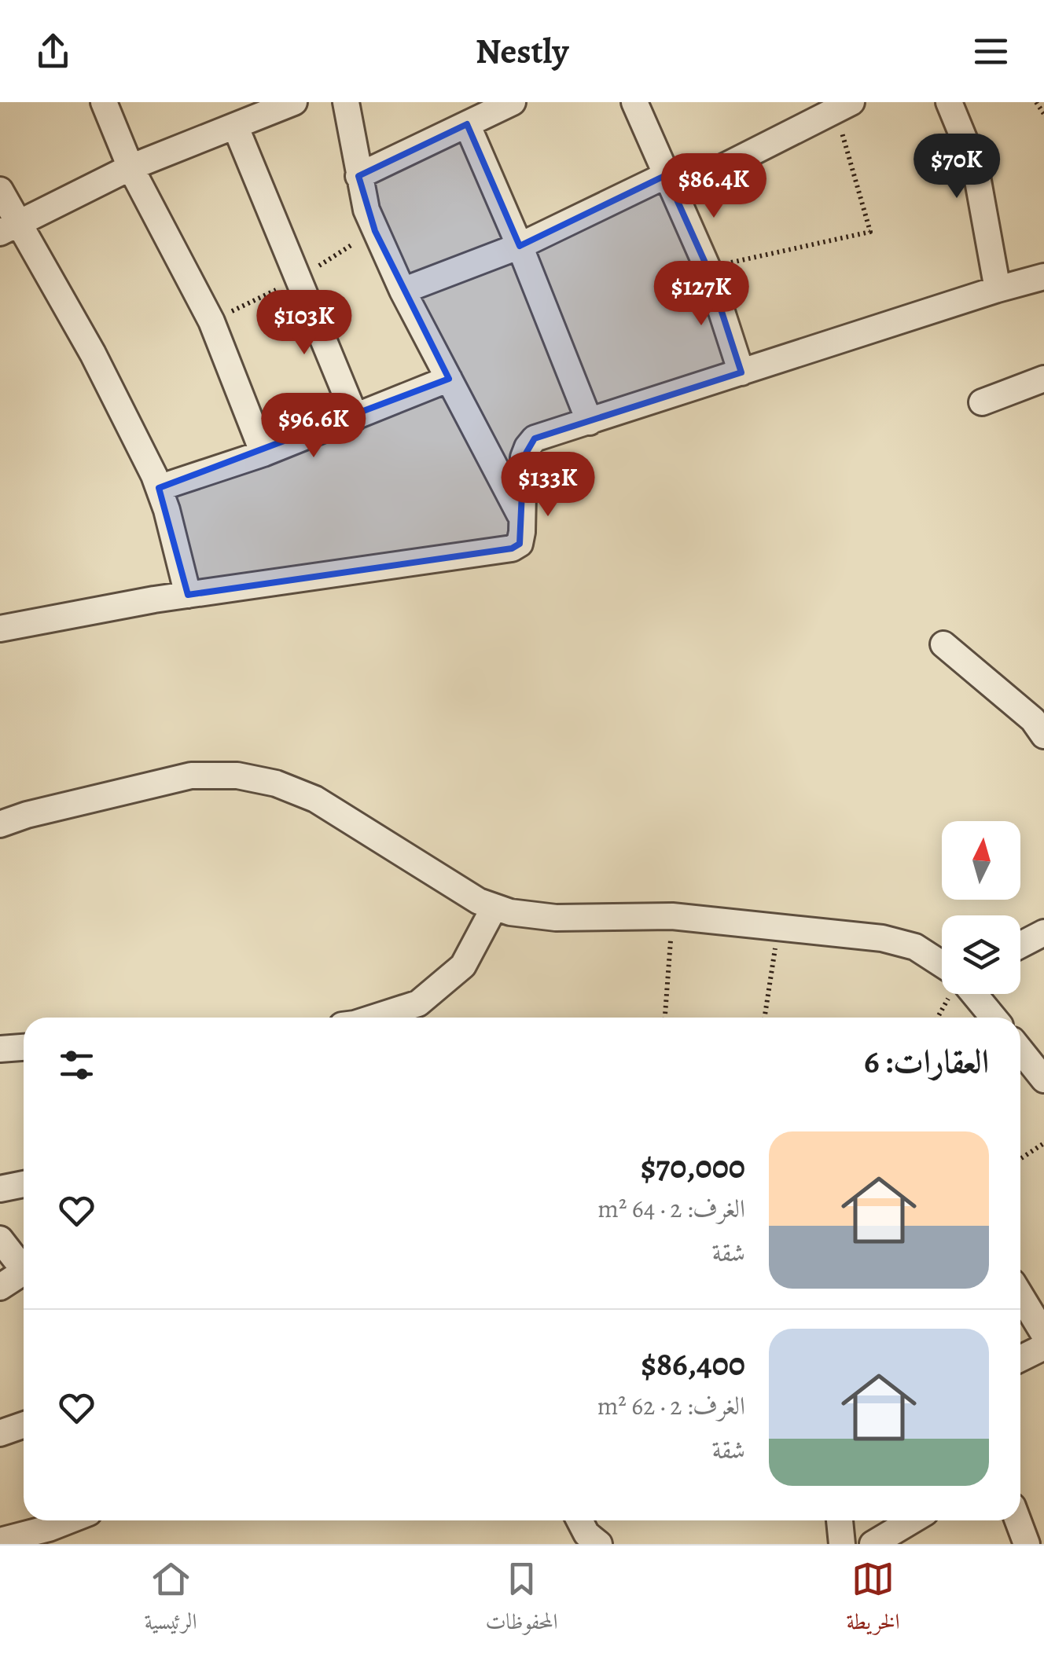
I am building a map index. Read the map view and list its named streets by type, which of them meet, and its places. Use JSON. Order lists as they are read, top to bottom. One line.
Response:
{"north":"top","page":{"header":"Nestly","price":["$70K","$86.4K","$127K","$103K","$96.6K","$133K"],"heading":"العقارات: 6","list":[{"name":"$70,000","note":"الغرف: 2 · 64 m² · شقة"},{"name":"$86,400","note":"الغرف: 2 · 62 m² · شقة"}],"tabs":["الخريطة","المحفوظات","الرئيسية"]}}
